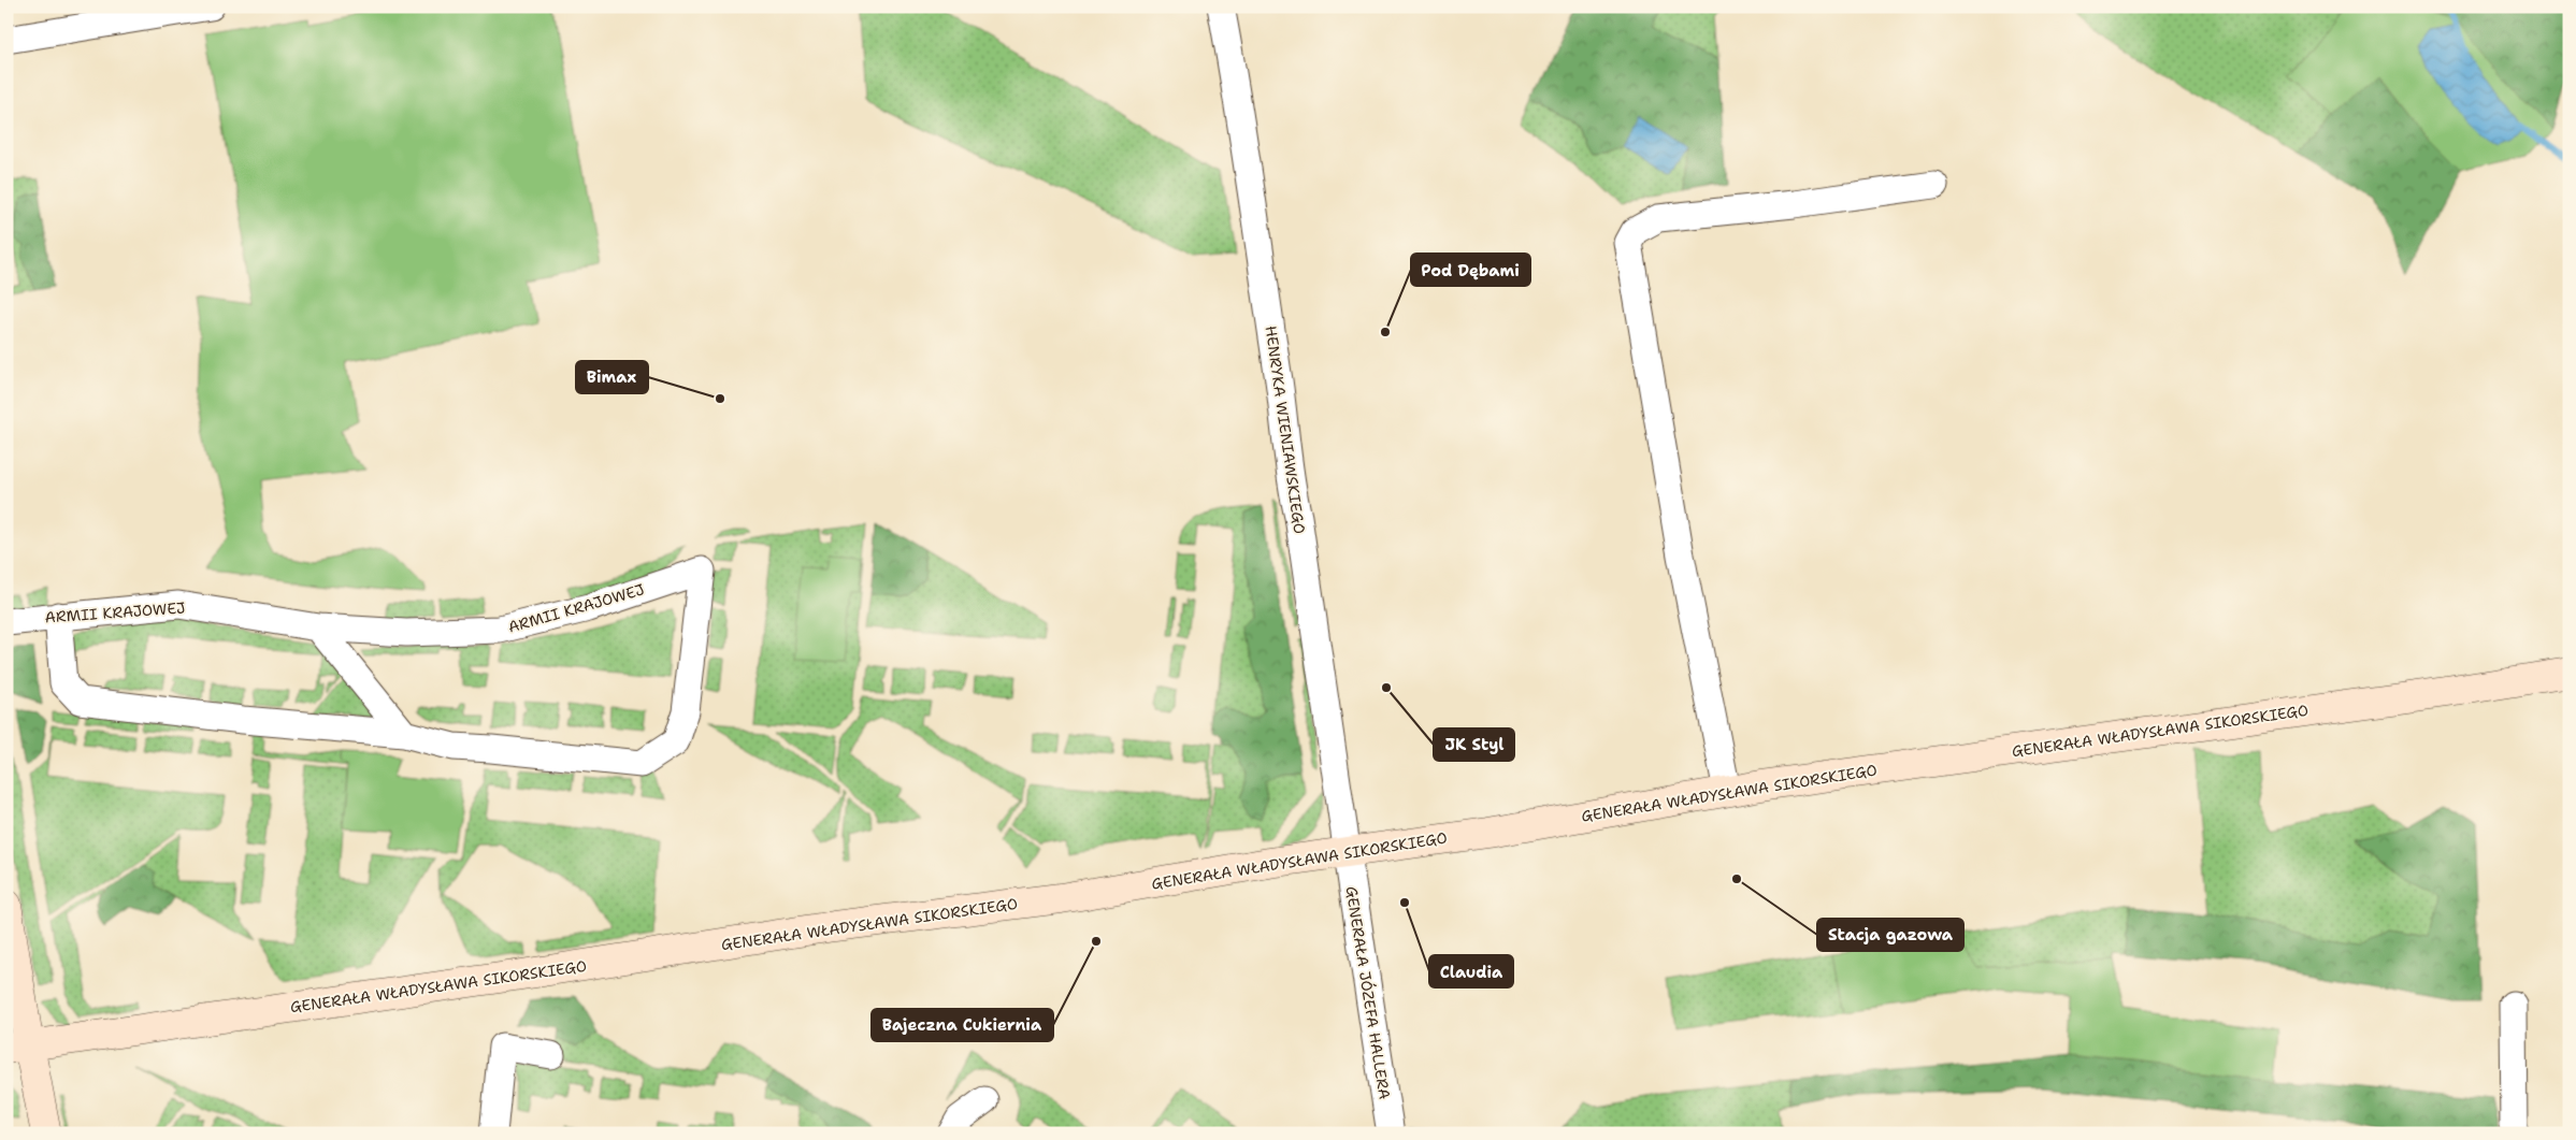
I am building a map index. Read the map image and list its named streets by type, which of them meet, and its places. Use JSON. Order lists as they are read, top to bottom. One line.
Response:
{"streets":{"street":["HENRYKA WIENIAWSKIEGO","ARMII KRAJOWEJ","GENERAŁA WŁADYSŁAWA SIKORSKIEGO","GENERAŁA JÓZEFA HALLERA"]},"crossings":[["HENRYKA WIENIAWSKIEGO","GENERAŁA WŁADYSŁAWA SIKORSKIEGO"],["HENRYKA WIENIAWSKIEGO","GENERAŁA JÓZEFA HALLERA"],["GENERAŁA WŁADYSŁAWA SIKORSKIEGO","GENERAŁA JÓZEFA HALLERA"]],"places":["Pod Dębami","Bimax","JK Styl","Stacja gazowa","Claudia","Bajeczna Cukiernia"]}
